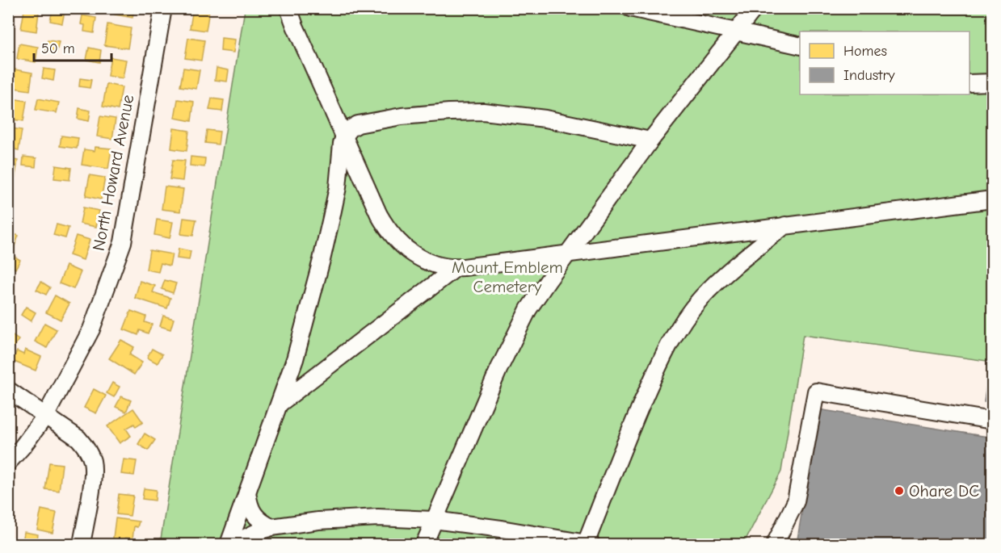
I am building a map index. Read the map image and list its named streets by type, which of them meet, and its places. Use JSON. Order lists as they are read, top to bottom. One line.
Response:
{"streets":{"street":["North Howard Avenue"]},"parks":["Mount Emblem Cemetery"],"places":["Ohare DC"],"legend":["Homes","Industry"],"scale_bar":"50 m"}
